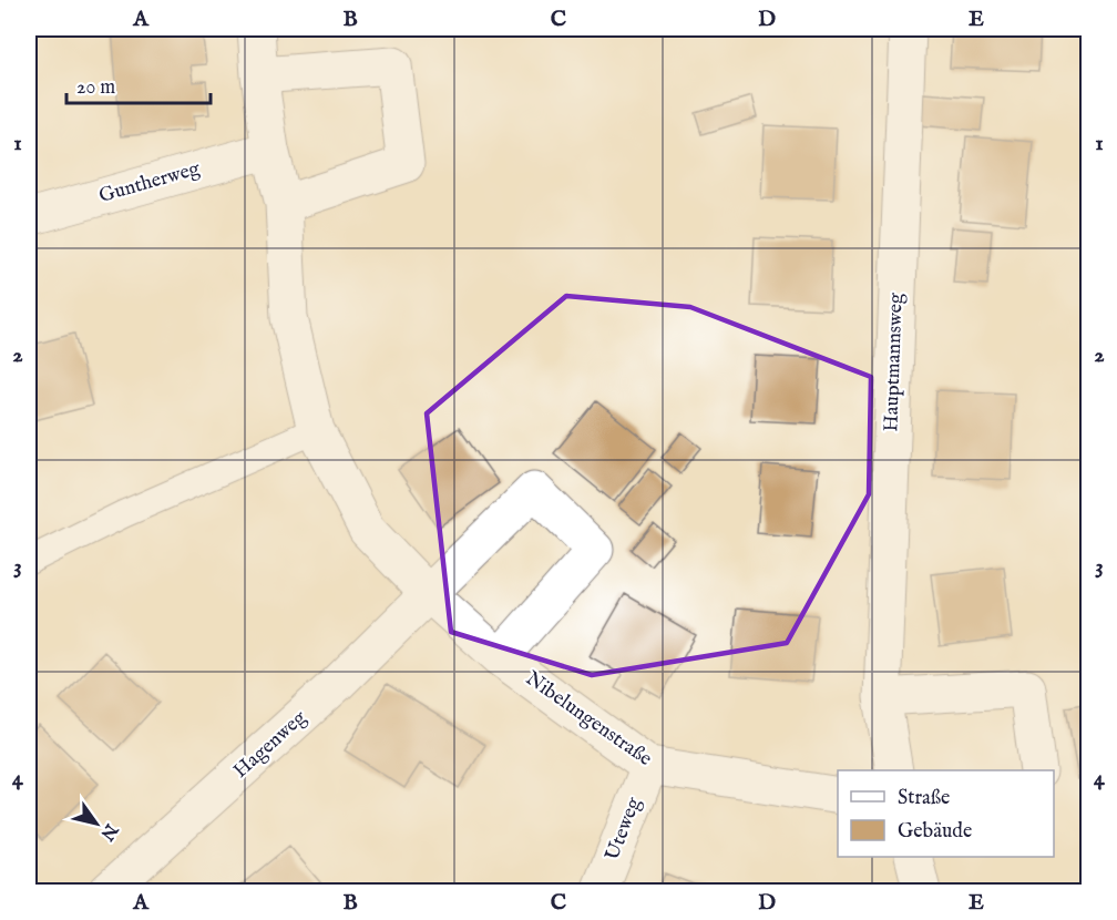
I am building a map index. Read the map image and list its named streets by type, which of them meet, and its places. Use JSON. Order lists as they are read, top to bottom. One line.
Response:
{"streets":{"street":["Guntherweg","Hauptmannsweg","Nibelungenstraße","Hagenweg","Uteweg"]},"crossings":[["Guntherweg","Nibelungenstraße"],["Nibelungenstraße","Hagenweg"],["Nibelungenstraße","Uteweg"]],"legend":["Straße","Gebäude"],"scale_bar":"20 m","north":"bottom right","grid":{"columns":["A","B","C","D","E"],"rows":["1","2","3","4"]}}
